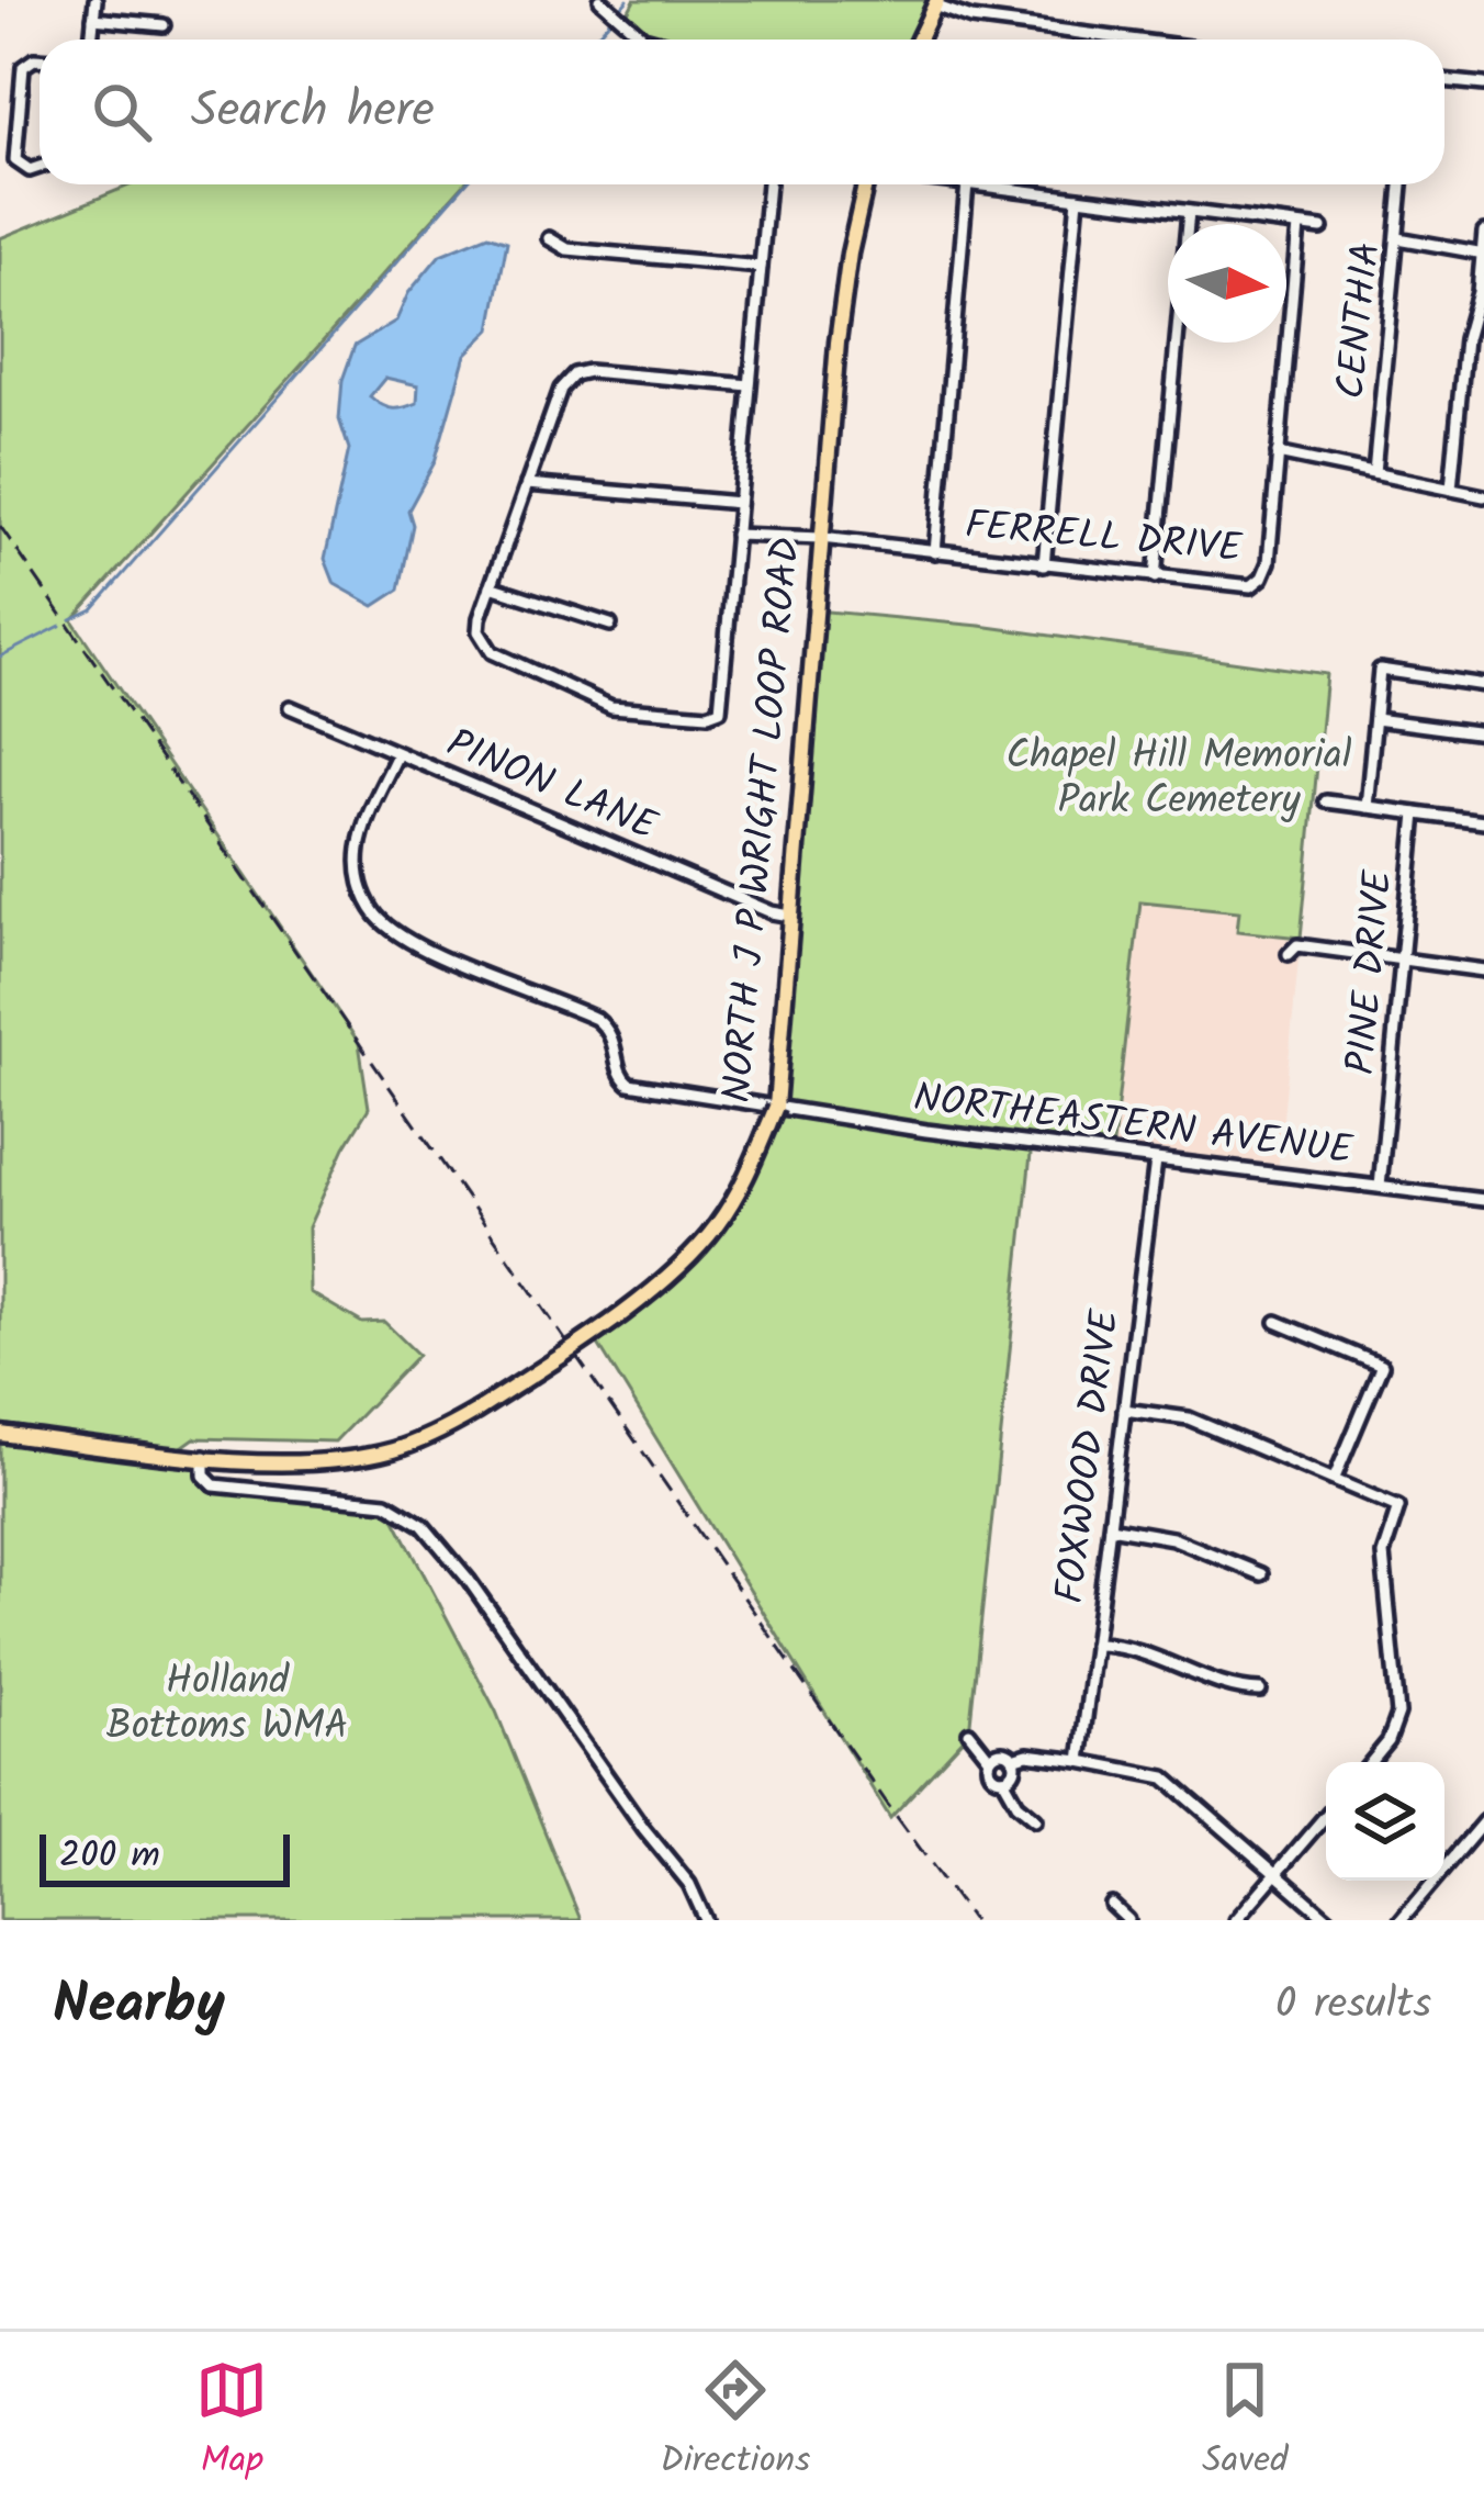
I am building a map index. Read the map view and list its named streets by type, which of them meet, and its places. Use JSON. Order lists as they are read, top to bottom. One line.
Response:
{"streets":{"main road":["NORTH J P WRIGHT LOOP ROAD"],"street":["CENTHIA","FERRELL DRIVE","PINON LANE","PINE DRIVE","NORTHEASTERN AVENUE","FOXWOOD DRIVE"]},"crossings":[["FERRELL DRIVE","NORTH J P WRIGHT LOOP ROAD"],["PINON LANE","NORTH J P WRIGHT LOOP ROAD"],["PINON LANE","NORTHEASTERN AVENUE"],["NORTH J P WRIGHT LOOP ROAD","NORTHEASTERN AVENUE"],["PINE DRIVE","NORTHEASTERN AVENUE"],["NORTHEASTERN AVENUE","FOXWOOD DRIVE"]],"parks":["Chapel Hill Memorial Park Cemetery","Holland Bottoms WMA"],"scale_bar":"200 m","north":"right","page":{"search":"Search here","scale":"200 m","heading":["Nearby","0 results"],"nav":["Map","Directions","Saved"]}}
